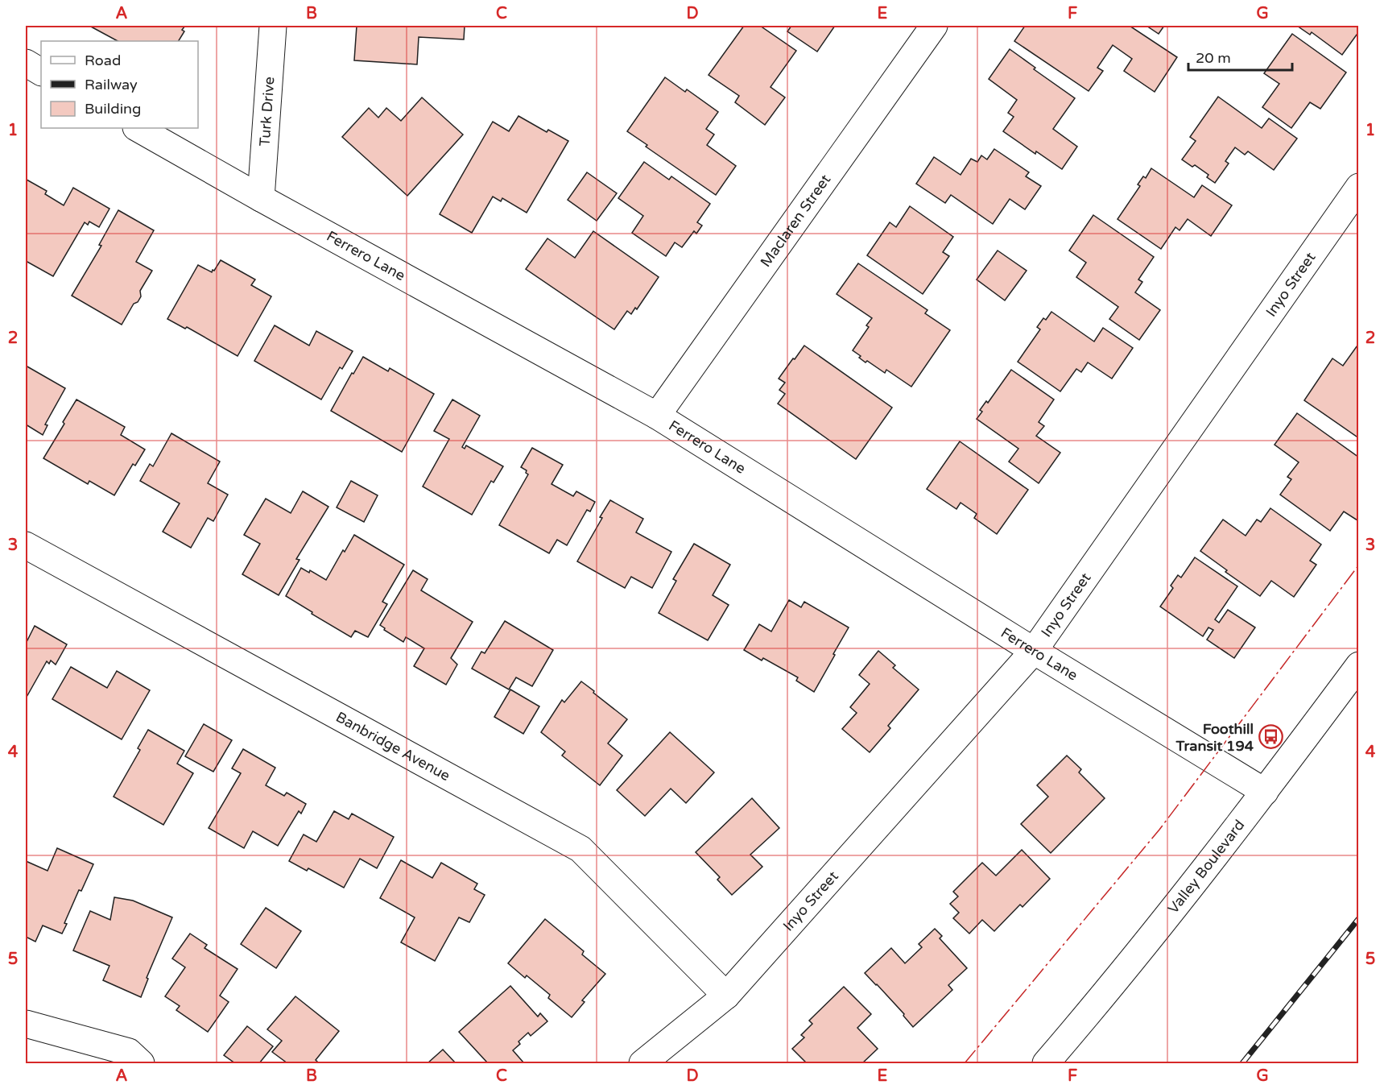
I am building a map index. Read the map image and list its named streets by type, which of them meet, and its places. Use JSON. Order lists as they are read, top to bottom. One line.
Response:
{"streets":{"street":["Turk Drive","Maclaren Street","Ferrero Lane","Inyo Street","Banbridge Avenue","Valley Boulevard"]},"crossings":[["Turk Drive","Ferrero Lane"],["Maclaren Street","Ferrero Lane"],["Ferrero Lane","Inyo Street"],["Ferrero Lane","Valley Boulevard"],["Inyo Street","Banbridge Avenue"]],"places":{"bus stop":["Foothill Transit 194"]},"legend":["Road","Railway","Building"],"scale_bar":"20 m","grid":{"columns":["A","B","C","D","E","F","G"],"rows":["1","2","3","4","5"]}}
